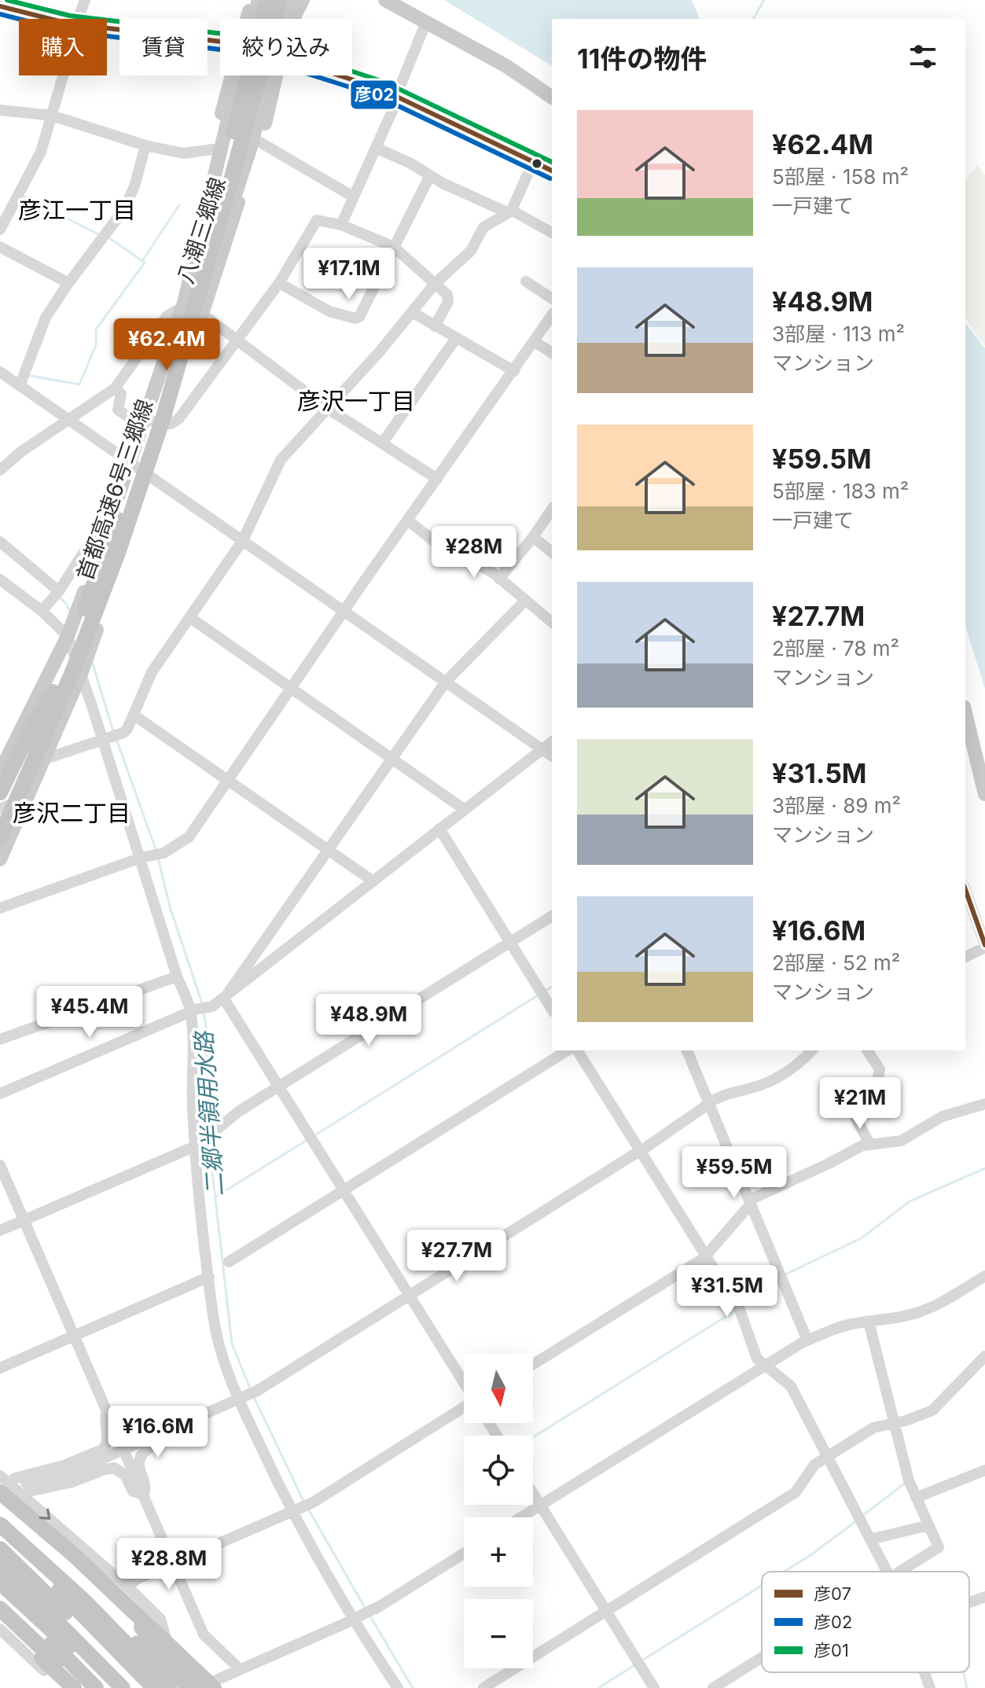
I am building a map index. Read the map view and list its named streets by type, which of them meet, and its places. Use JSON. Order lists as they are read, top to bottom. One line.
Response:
{"streets":{"highway":["首都高速6号三郷線"],"main road":["八潮三郷線"]},"districts":["彦江一丁目","彦沢一丁目","彦沢二丁目"],"water":["二郷半領用水路"],"lines":["transit line 彦01","transit line 彦07","transit line 彦02"],"legend":["彦07","彦02","彦01"],"north":"bottom","page":{"chip":["購入","賃貸","絞り込み"],"heading":"11件の物件","list":[{"name":"¥62.4M","note":"5部屋 · 158 m² · 一戸建て"},{"name":"¥48.9M","note":"3部屋 · 113 m² · マンション"},{"name":"¥59.5M","note":"5部屋 · 183 m² · 一戸建て"},{"name":"¥27.7M","note":"2部屋 · 78 m² · マンション"},{"name":"¥31.5M","note":"3部屋 · 89 m² · マンション"},{"name":"¥16.6M","note":"2部屋 · 52 m² · マンション"}],"price":["¥17.1M","¥62.4M","¥28M","¥45.4M","¥48.9M","¥21M","¥59.5M","¥27.7M","¥31.5M","¥16.6M","¥28.8M"],"map_buttons":["+","−"]}}
